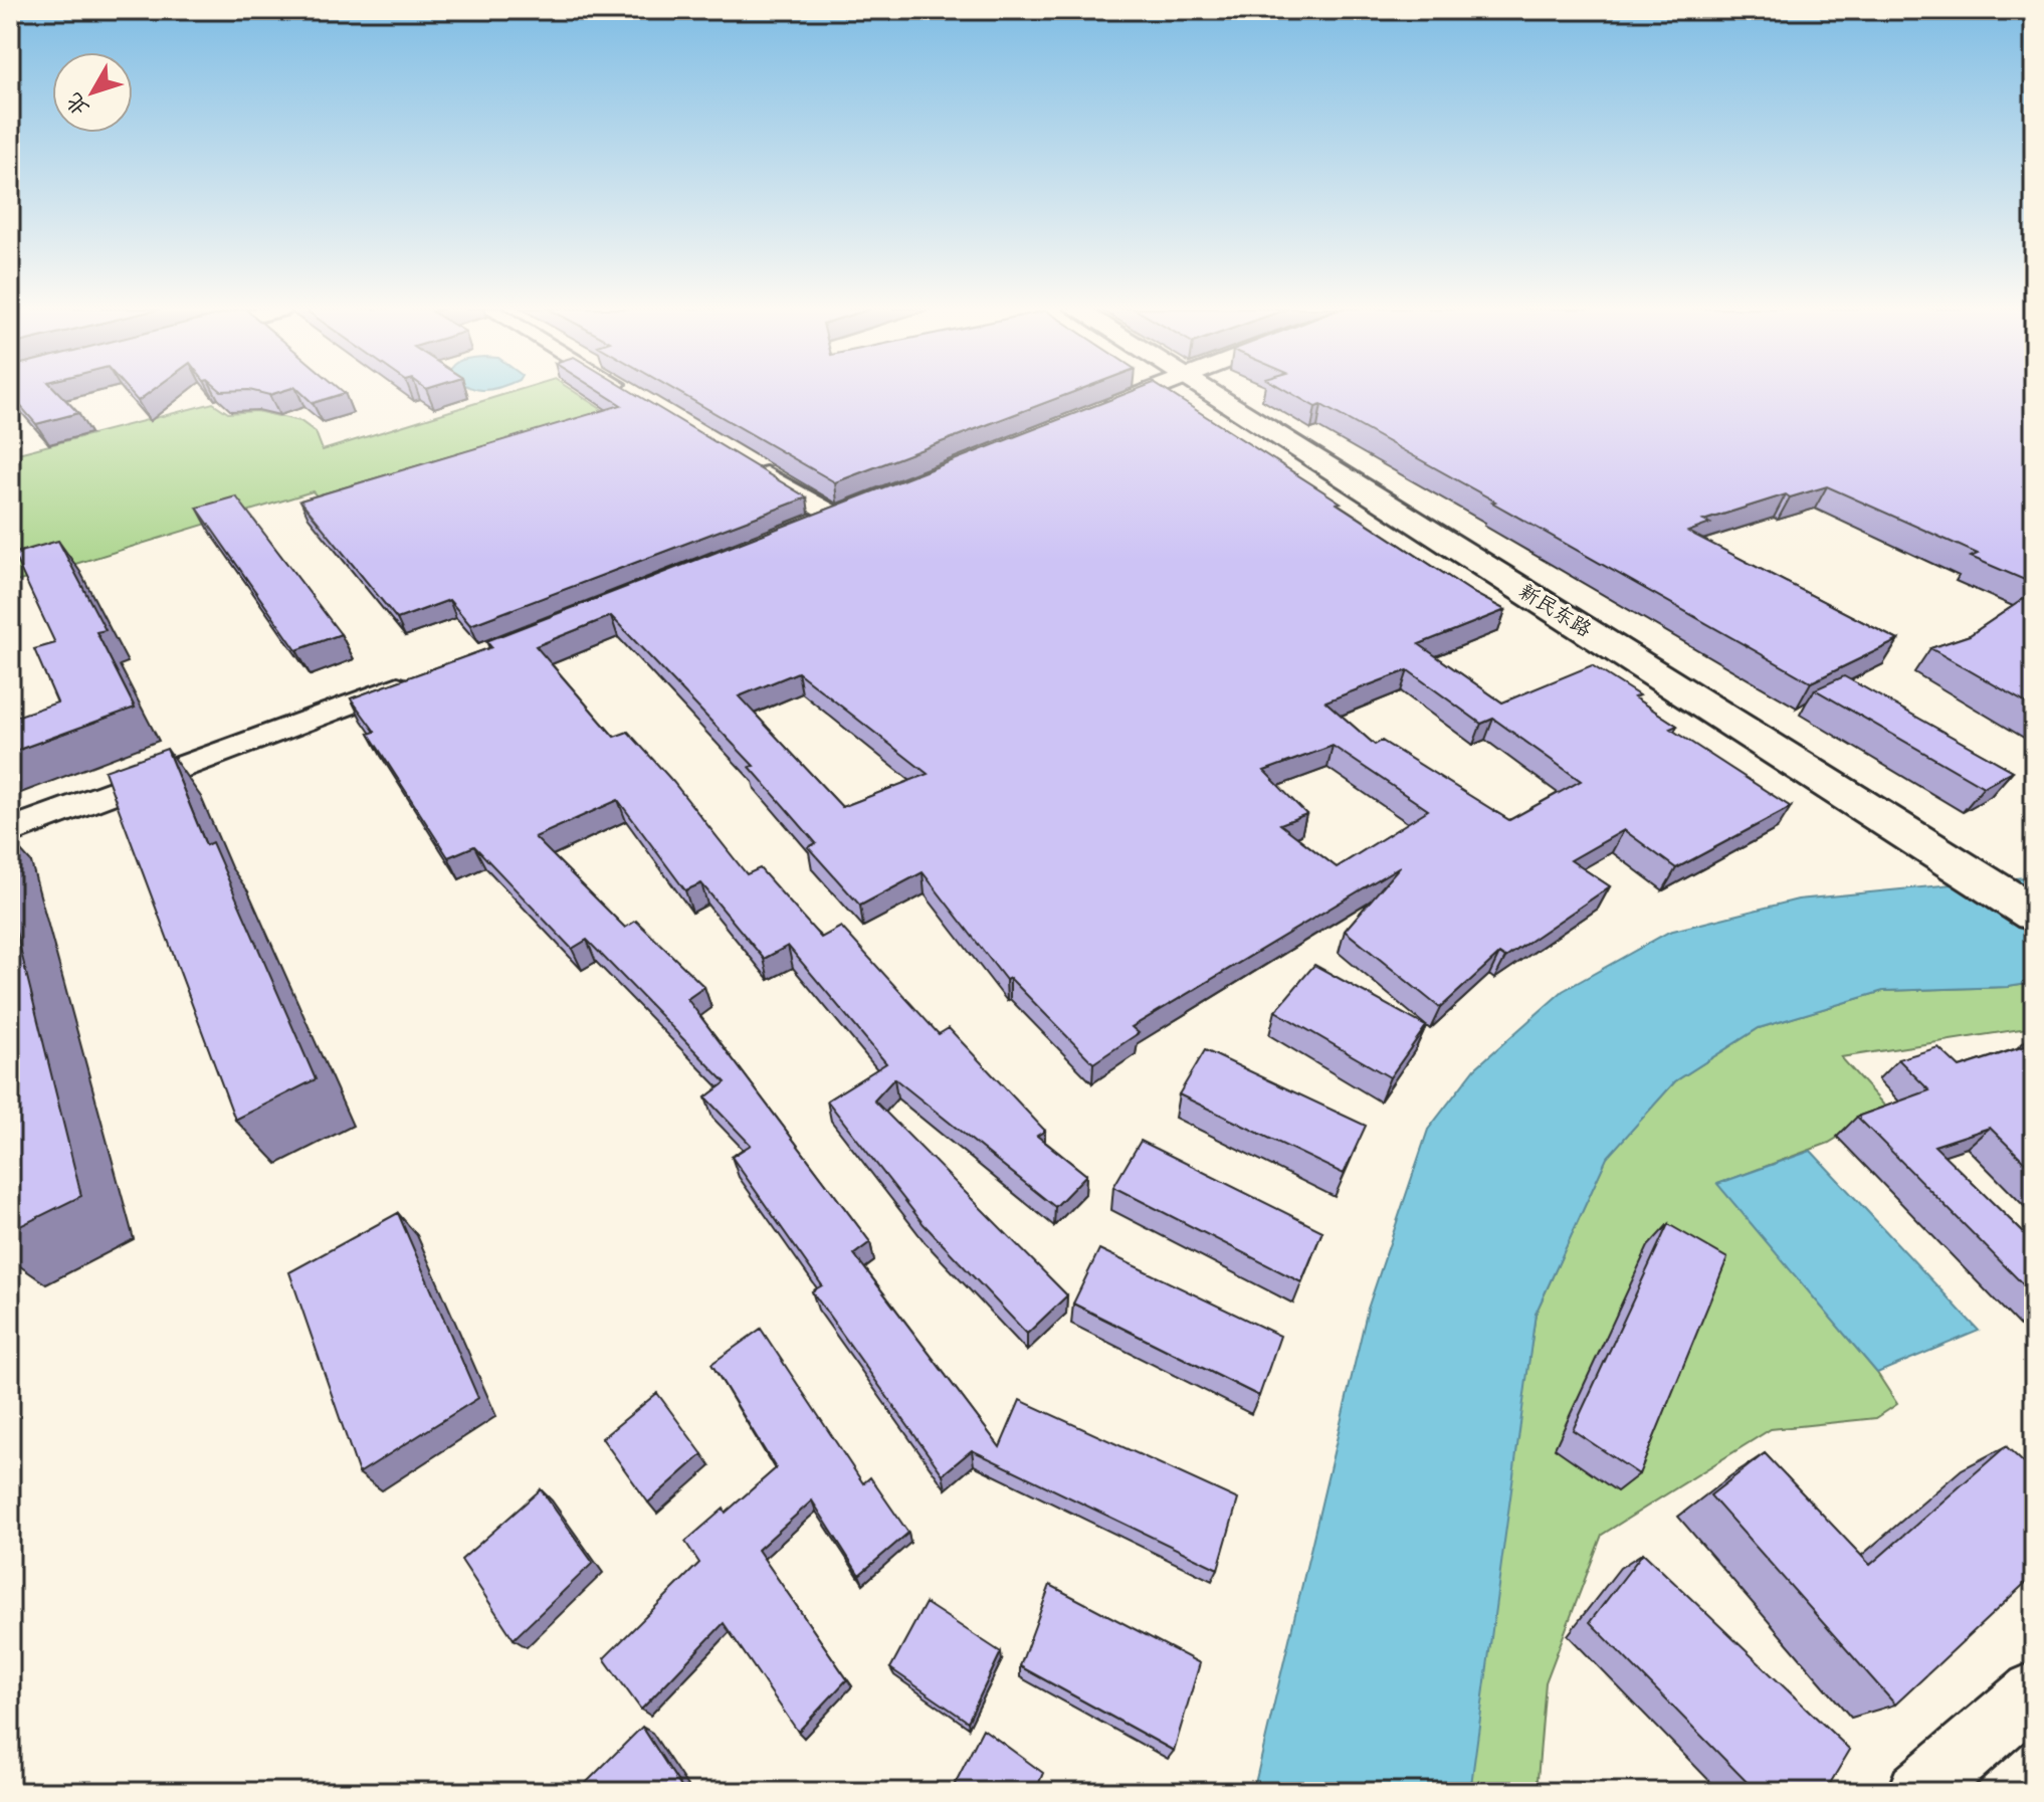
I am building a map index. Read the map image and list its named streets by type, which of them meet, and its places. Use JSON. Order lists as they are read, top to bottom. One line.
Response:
{"streets":{"street":["新民东路"]},"north":"bottom left"}
